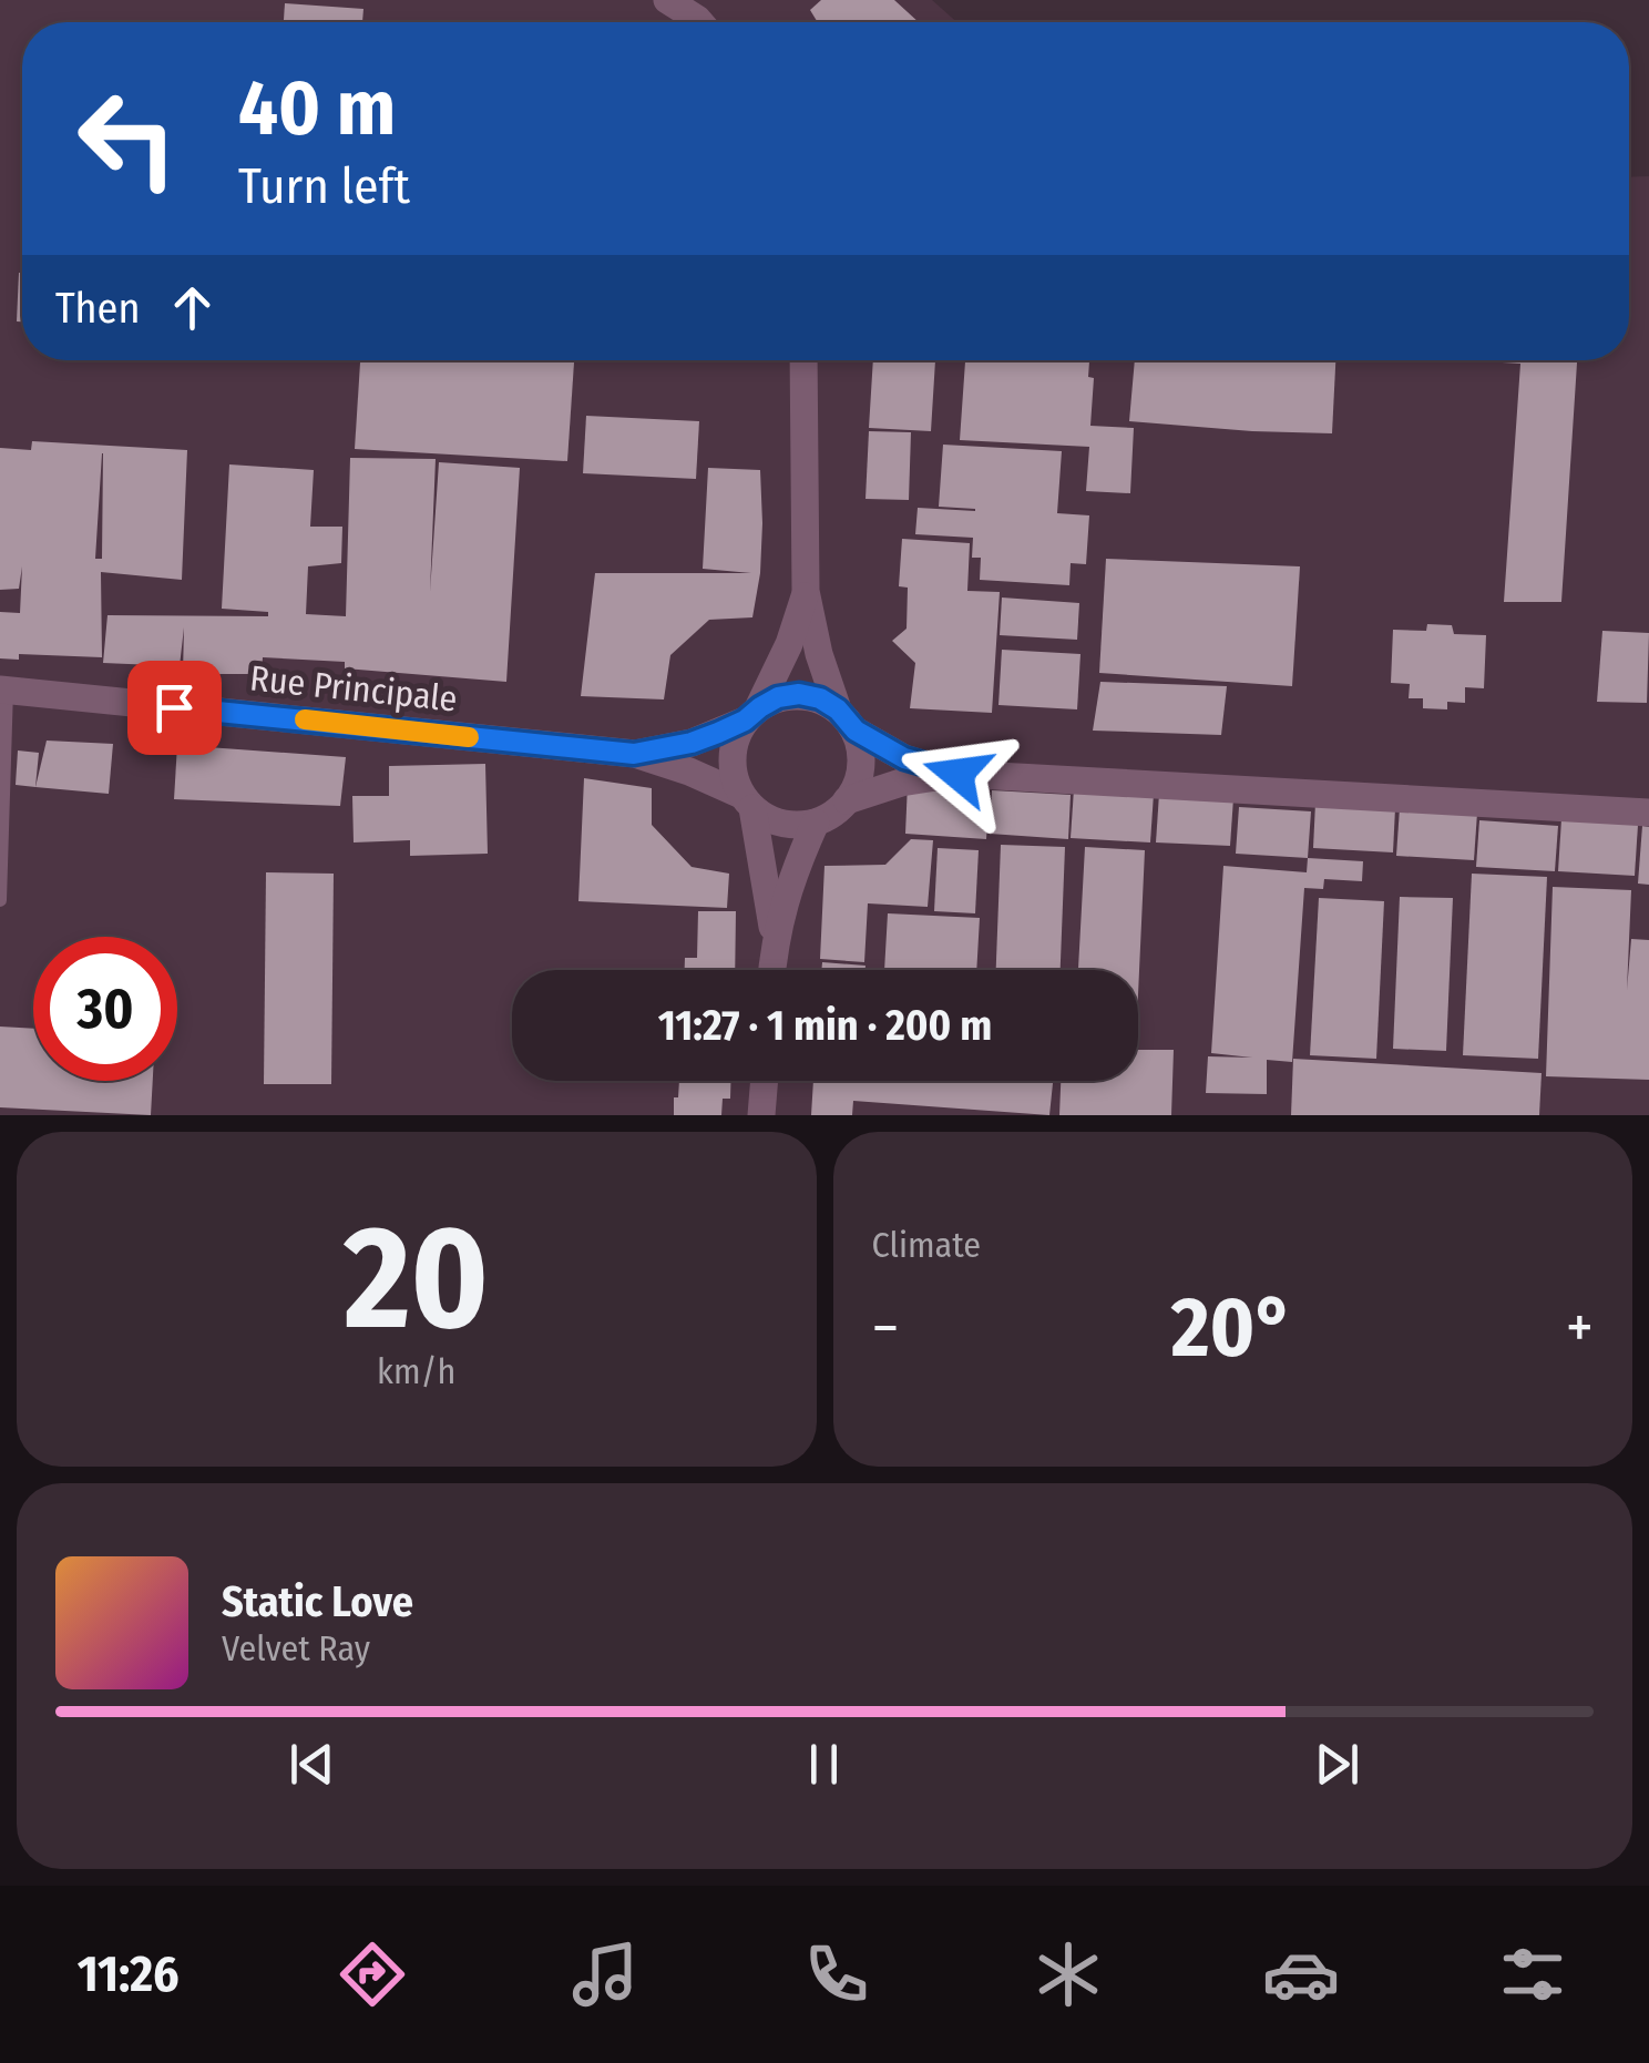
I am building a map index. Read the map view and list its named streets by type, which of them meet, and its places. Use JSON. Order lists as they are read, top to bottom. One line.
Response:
{"streets":{"street":["Rue Principale"]},"page":{"turn":["40 m","Turn left"],"then":"Then","limit":"30","trip":"11:27 · 1 min · 200 m","tile":[["20","km/h"],"Climate"],"heat":["−","20°","+"],"song":["Static Love","Velvet Ray"],"tabs":"11:26"}}
